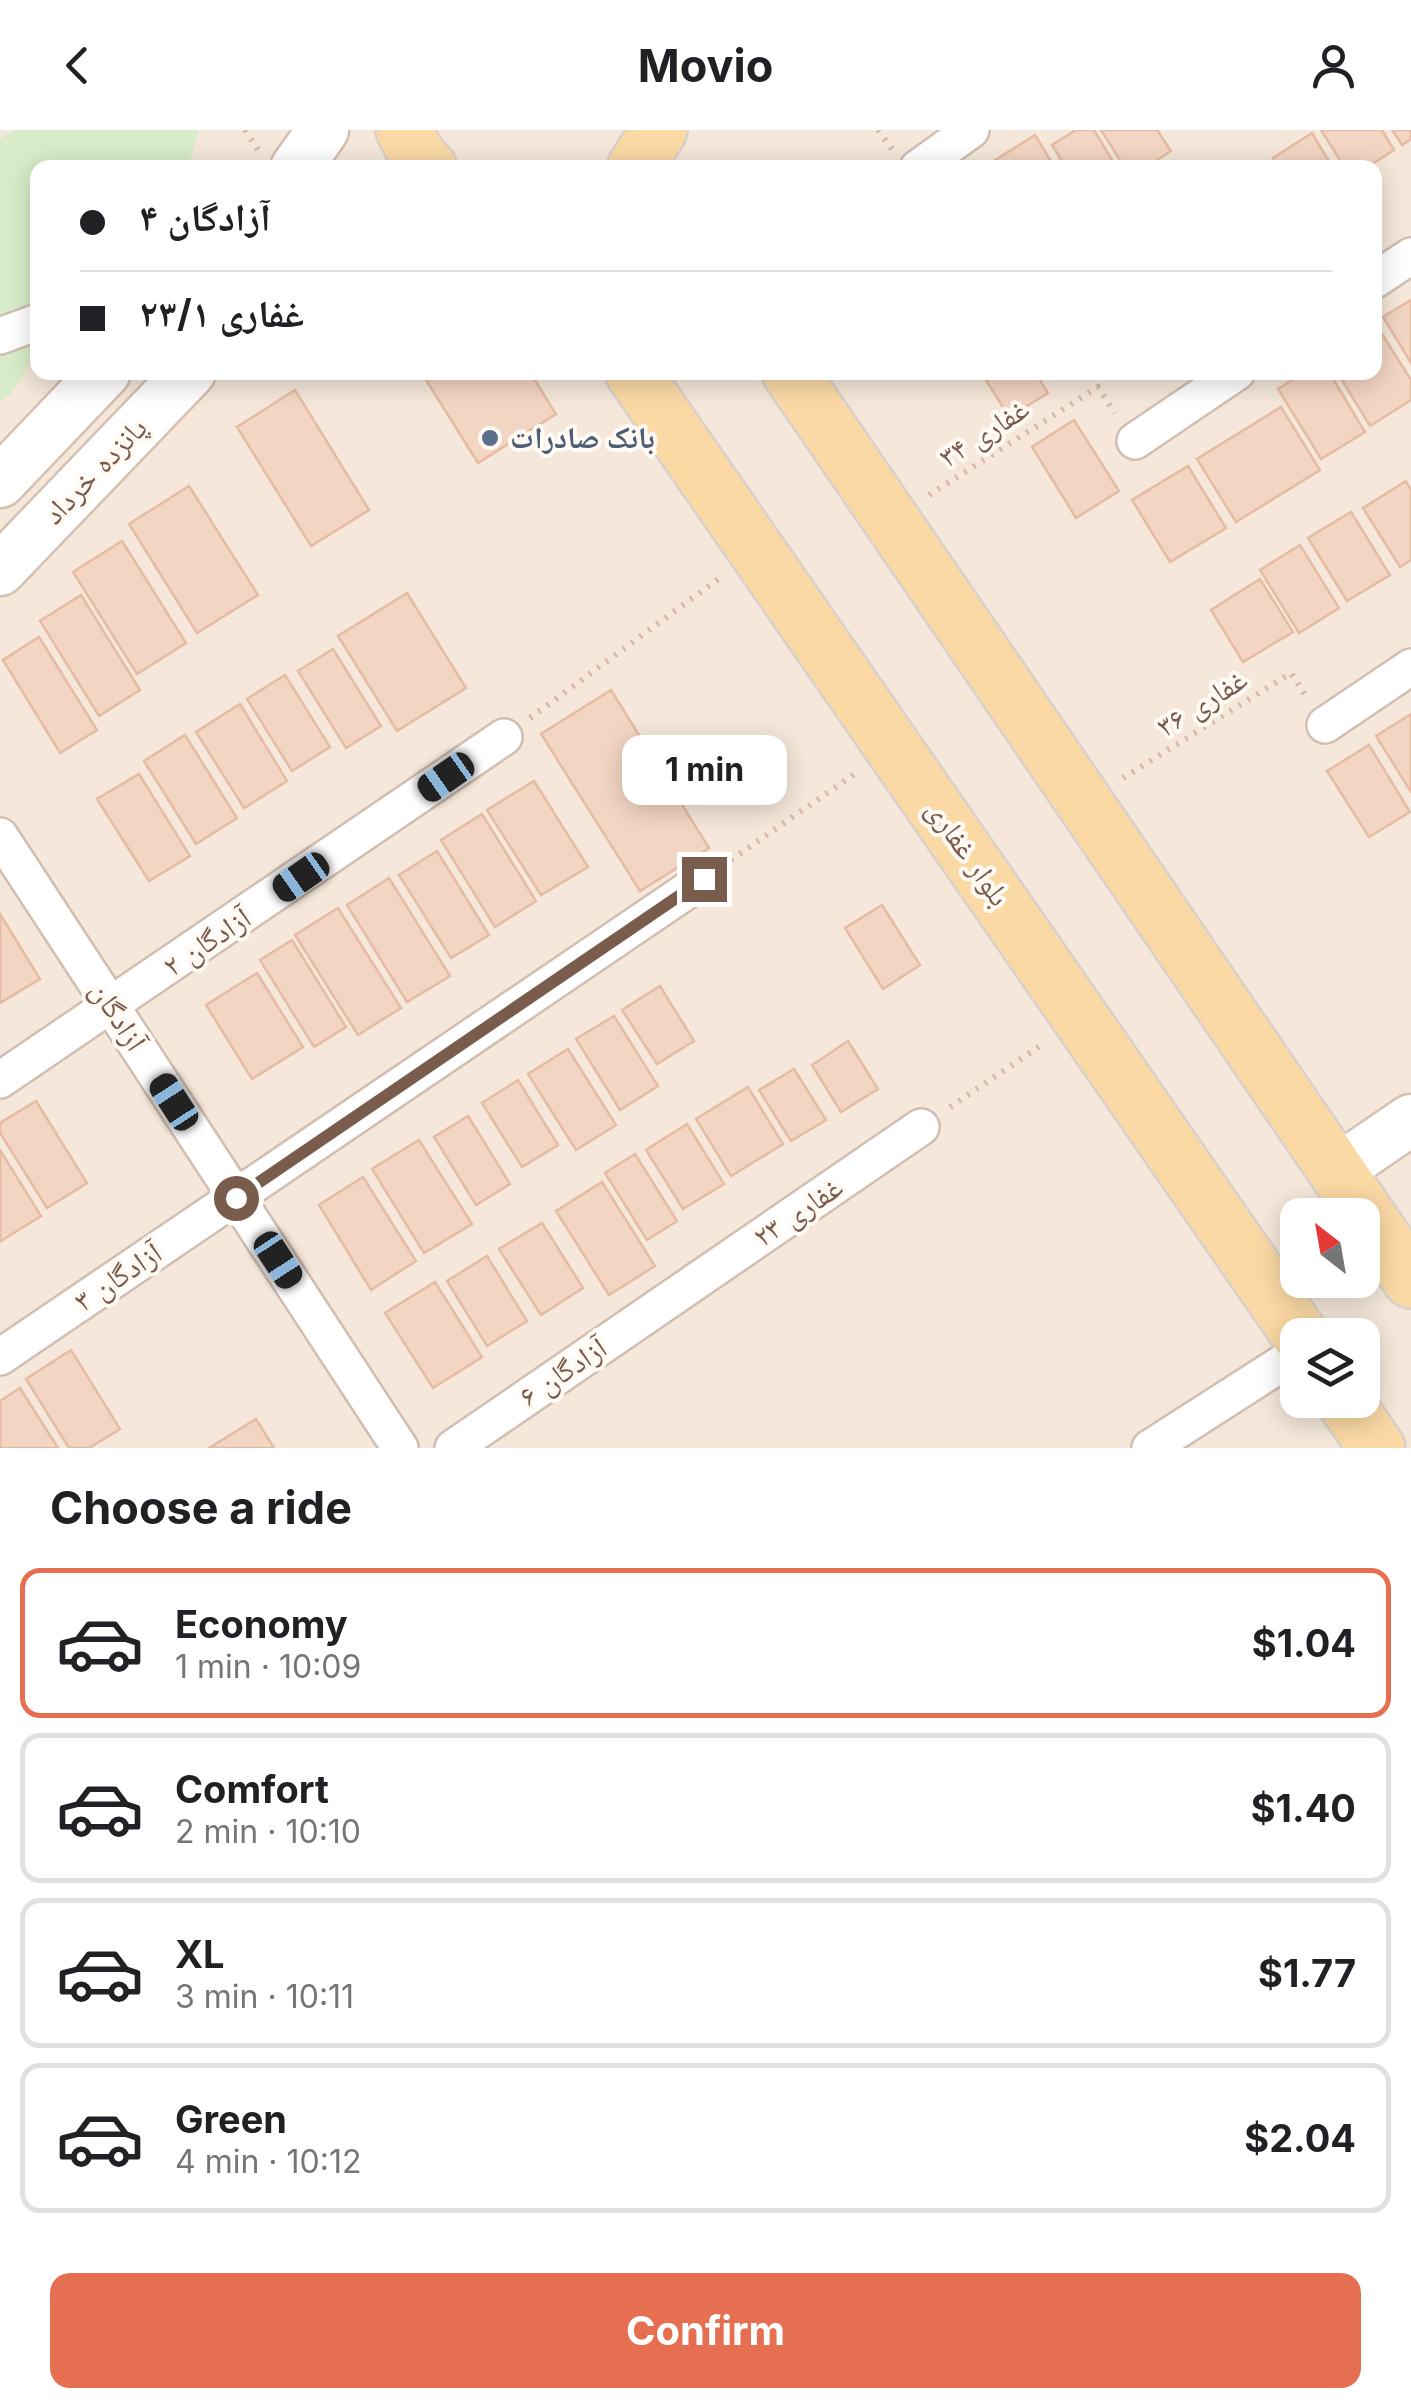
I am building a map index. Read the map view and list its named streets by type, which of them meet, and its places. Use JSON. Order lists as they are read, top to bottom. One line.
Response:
{"streets":{"main road":["پانزده خرداد","بلوار غفاری"],"street":["آزادگان ۲","آزادگان","غفاری ۲۳","آزادگان ۳","آزادگان ۶"],"path":["غفاری ۳۴","غفاری ۳۶"]},"crossings":[["آزادگان ۲","آزادگان"],["آزادگان","آزادگان ۳"],["غفاری ۲۳","آزادگان ۶"]],"places":["بانک صادرات"],"north":"top left","page":{"header":"Movio","banner":["آزادگان ۴","غفاری ۲۳/۱"],"bubble":"1 min","heading":"Choose a ride","list":[{"name":"Economy","note":"1 min · 10:09","value":"$1.04"},{"name":"Comfort","note":"2 min · 10:10","value":"$1.40"},{"name":"XL","note":"3 min · 10:11","value":"$1.77"},{"name":"Green","note":"4 min · 10:12","value":"$2.04"}],"buttons":"Confirm"}}
